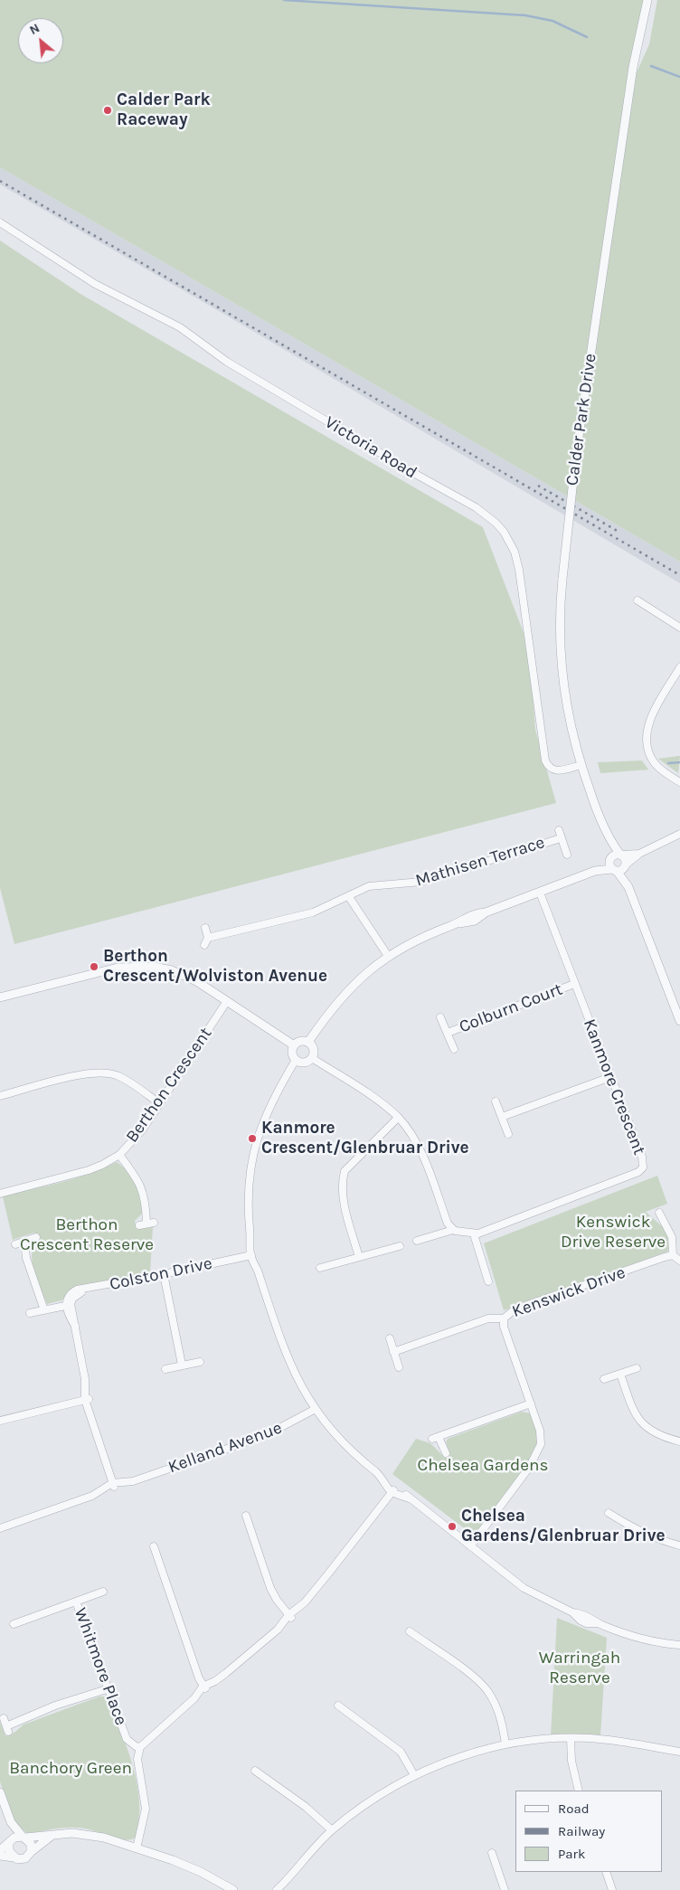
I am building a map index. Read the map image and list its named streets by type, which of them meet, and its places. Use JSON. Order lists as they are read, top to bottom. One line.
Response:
{"streets":{"street":["Calder Park Drive","Victoria Road","Mathisen Terrace","Colburn Court","Berthon Crescent","Kanmore Crescent","Colston Drive","Kenswick Drive","Kelland Avenue","Whitmore Place"]},"crossings":[["Calder Park Drive","Victoria Road"],["Colburn Court","Kanmore Crescent"]],"parks":["Kenswick Drive Reserve","Berthon Crescent Reserve","Chelsea Gardens","Warringah Reserve","Banchory Green"],"places":["Calder Park Raceway","Berthon Crescent/Wolviston Avenue","Kanmore Crescent/Glenbruar Drive","Chelsea Gardens/Glenbruar Drive"],"legend":["Road","Railway","Park"],"north":"top left"}
